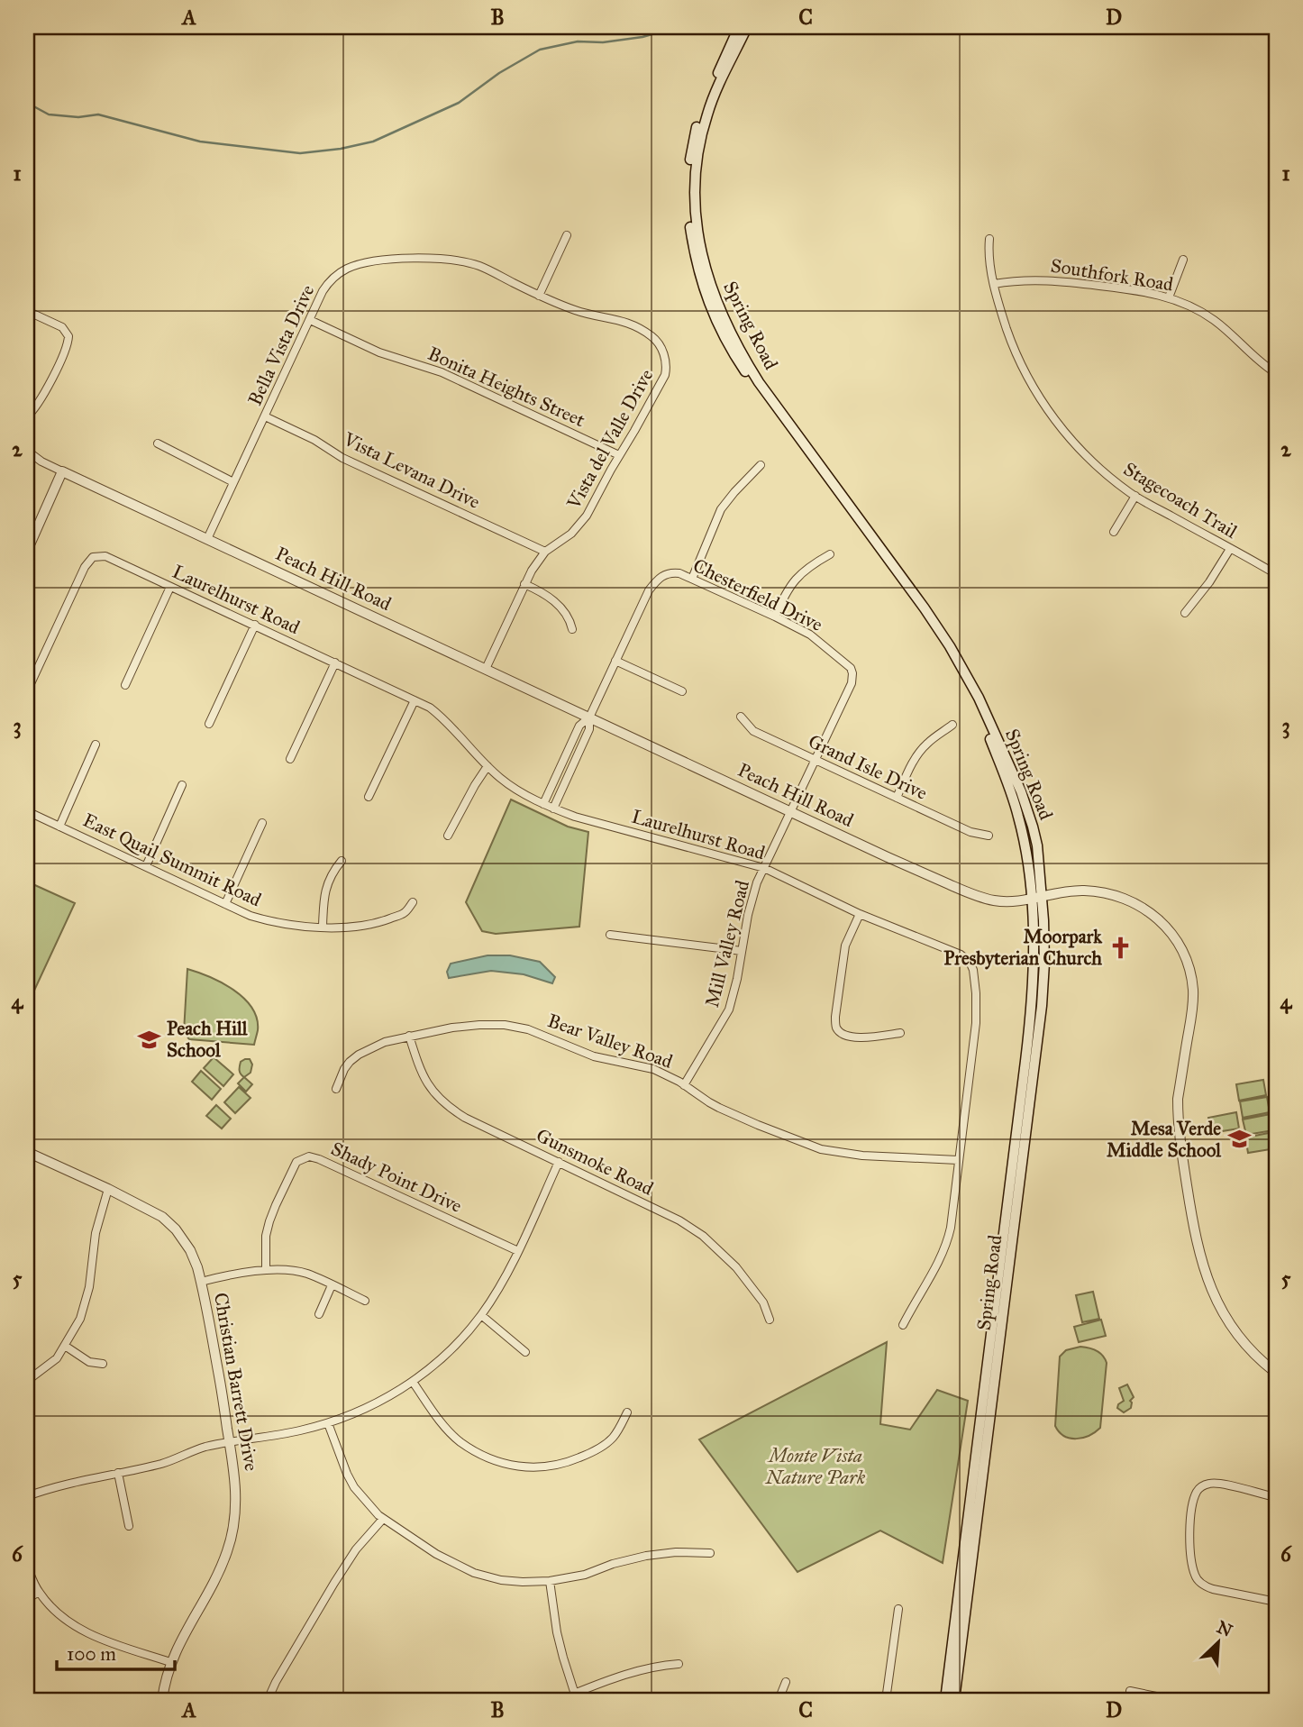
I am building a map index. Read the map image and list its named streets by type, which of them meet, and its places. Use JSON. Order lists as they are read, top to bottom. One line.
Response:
{"streets":{"main road":["Spring Road"],"street":["Southfork Road","Bella Vista Drive","Bonita Heights Street","Vista del Valle Drive","Vista Levana Drive","Stagecoach Trail","Peach Hill Road","Chesterfield Drive","Laurelhurst Road","Grand Isle Drive","East Quail Summit Road","Mill Valley Road","Bear Valley Road","Gunsmoke Road","Shady Point Drive","Christian Barrett Drive"]},"crossings":[["Southfork Road","Stagecoach Trail"],["Spring Road","Peach Hill Road"],["Bella Vista Drive","Bonita Heights Street"],["Bella Vista Drive","Vista del Valle Drive"],["Bella Vista Drive","Vista Levana Drive"],["Bella Vista Drive","Peach Hill Road"],["Bonita Heights Street","Vista del Valle Drive"],["Vista del Valle Drive","Vista Levana Drive"],["Vista del Valle Drive","Peach Hill Road"],["Peach Hill Road","Mill Valley Road"],["Chesterfield Drive","Mill Valley Road"],["Laurelhurst Road","Mill Valley Road"],["Laurelhurst Road","Bear Valley Road"],["Grand Isle Drive","Mill Valley Road"],["Mill Valley Road","Bear Valley Road"],["Bear Valley Road","Gunsmoke Road"]],"parks":["Monte Vista Nature Park"],"places":{"church":["Moorpark Presbyterian Church"],"school or university":["Peach Hill School","Mesa Verde Middle School"]},"scale_bar":"100 m","north":"top right","grid":{"columns":["A","B","C","D"],"rows":["1","2","3","4","5","6"]}}
